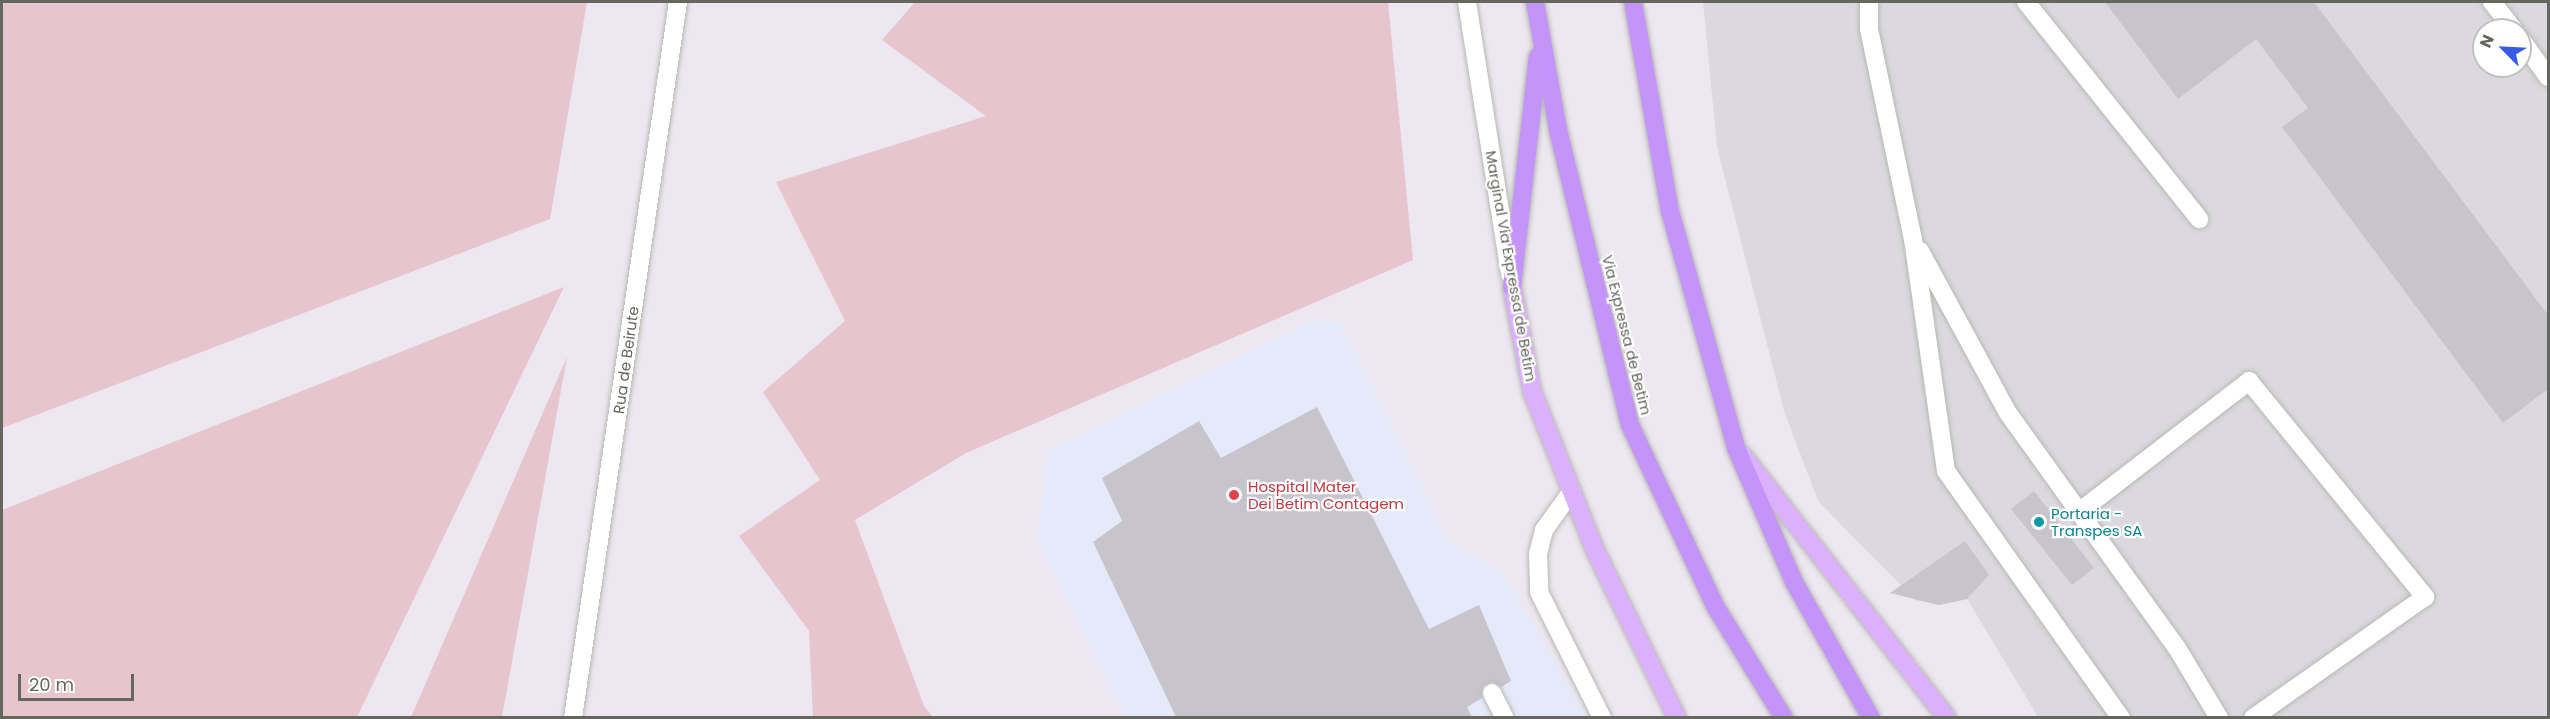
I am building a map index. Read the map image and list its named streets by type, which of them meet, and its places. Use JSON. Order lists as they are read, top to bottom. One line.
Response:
{"streets":{"highway":["Via Expressa de Betim"],"main road":["Marginal Via Expressa de Betim"],"street":["Rua de Beirute"]},"places":["Hospital Mater Dei Betim Contagem","Portaria - Transpes SA"],"scale_bar":"20 m","north":"top left"}
